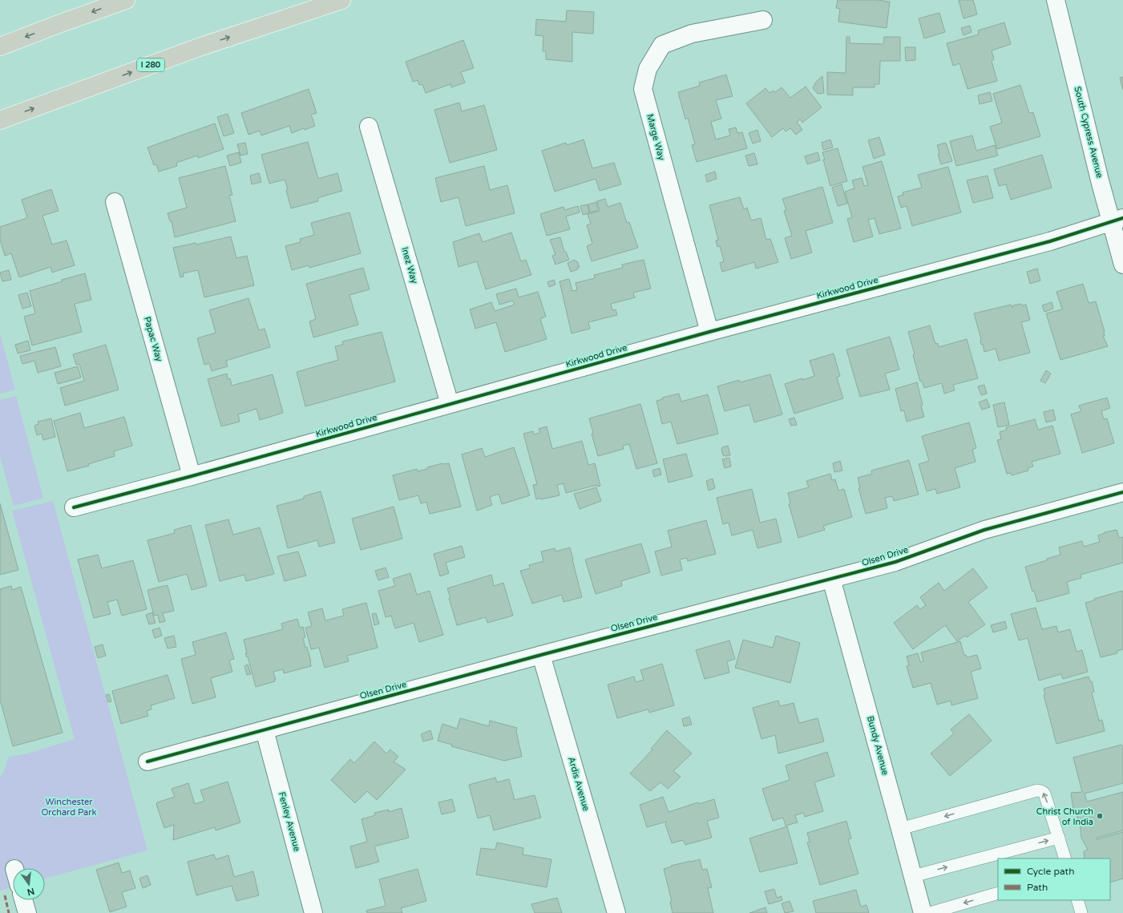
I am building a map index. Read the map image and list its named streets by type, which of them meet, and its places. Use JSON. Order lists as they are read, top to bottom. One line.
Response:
{"streets":{"highway":["I 280"],"street":["South Cypress Avenue","Marge Way","Inez Way","Kirkwood Drive","Papac Way","Olsen Drive","Bundy Avenue","Ardis Avenue","Fenley Avenue"]},"crossings":[["South Cypress Avenue","Kirkwood Drive"],["Marge Way","Kirkwood Drive"],["Inez Way","Kirkwood Drive"],["Kirkwood Drive","Papac Way"],["Olsen Drive","Bundy Avenue"],["Olsen Drive","Ardis Avenue"],["Olsen Drive","Fenley Avenue"]],"parks":["Winchester Orchard Park"],"places":["Christ Church of India"],"legend":["Cycle path","Path"],"north":"bottom"}
